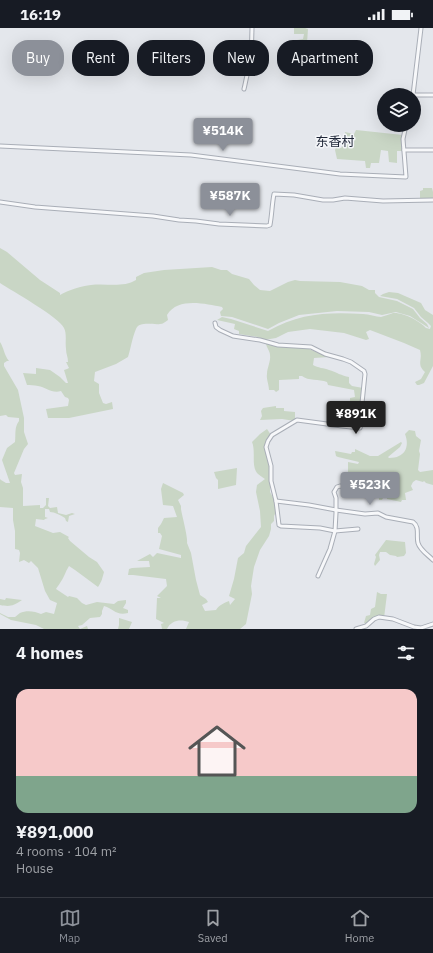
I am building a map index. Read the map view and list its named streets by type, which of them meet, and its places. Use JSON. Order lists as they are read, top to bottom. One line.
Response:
{"districts":["东香村"],"page":{"status":"16:19","chip":["Buy","Rent","Filters","New","Apartment"],"price":["¥514K","¥587K","¥891K","¥523K"],"heading":"4 homes","list":[{"name":"¥891,000","note":"4 rooms · 104 m² · House"}],"tabs":["Map","Saved","Home"]}}
